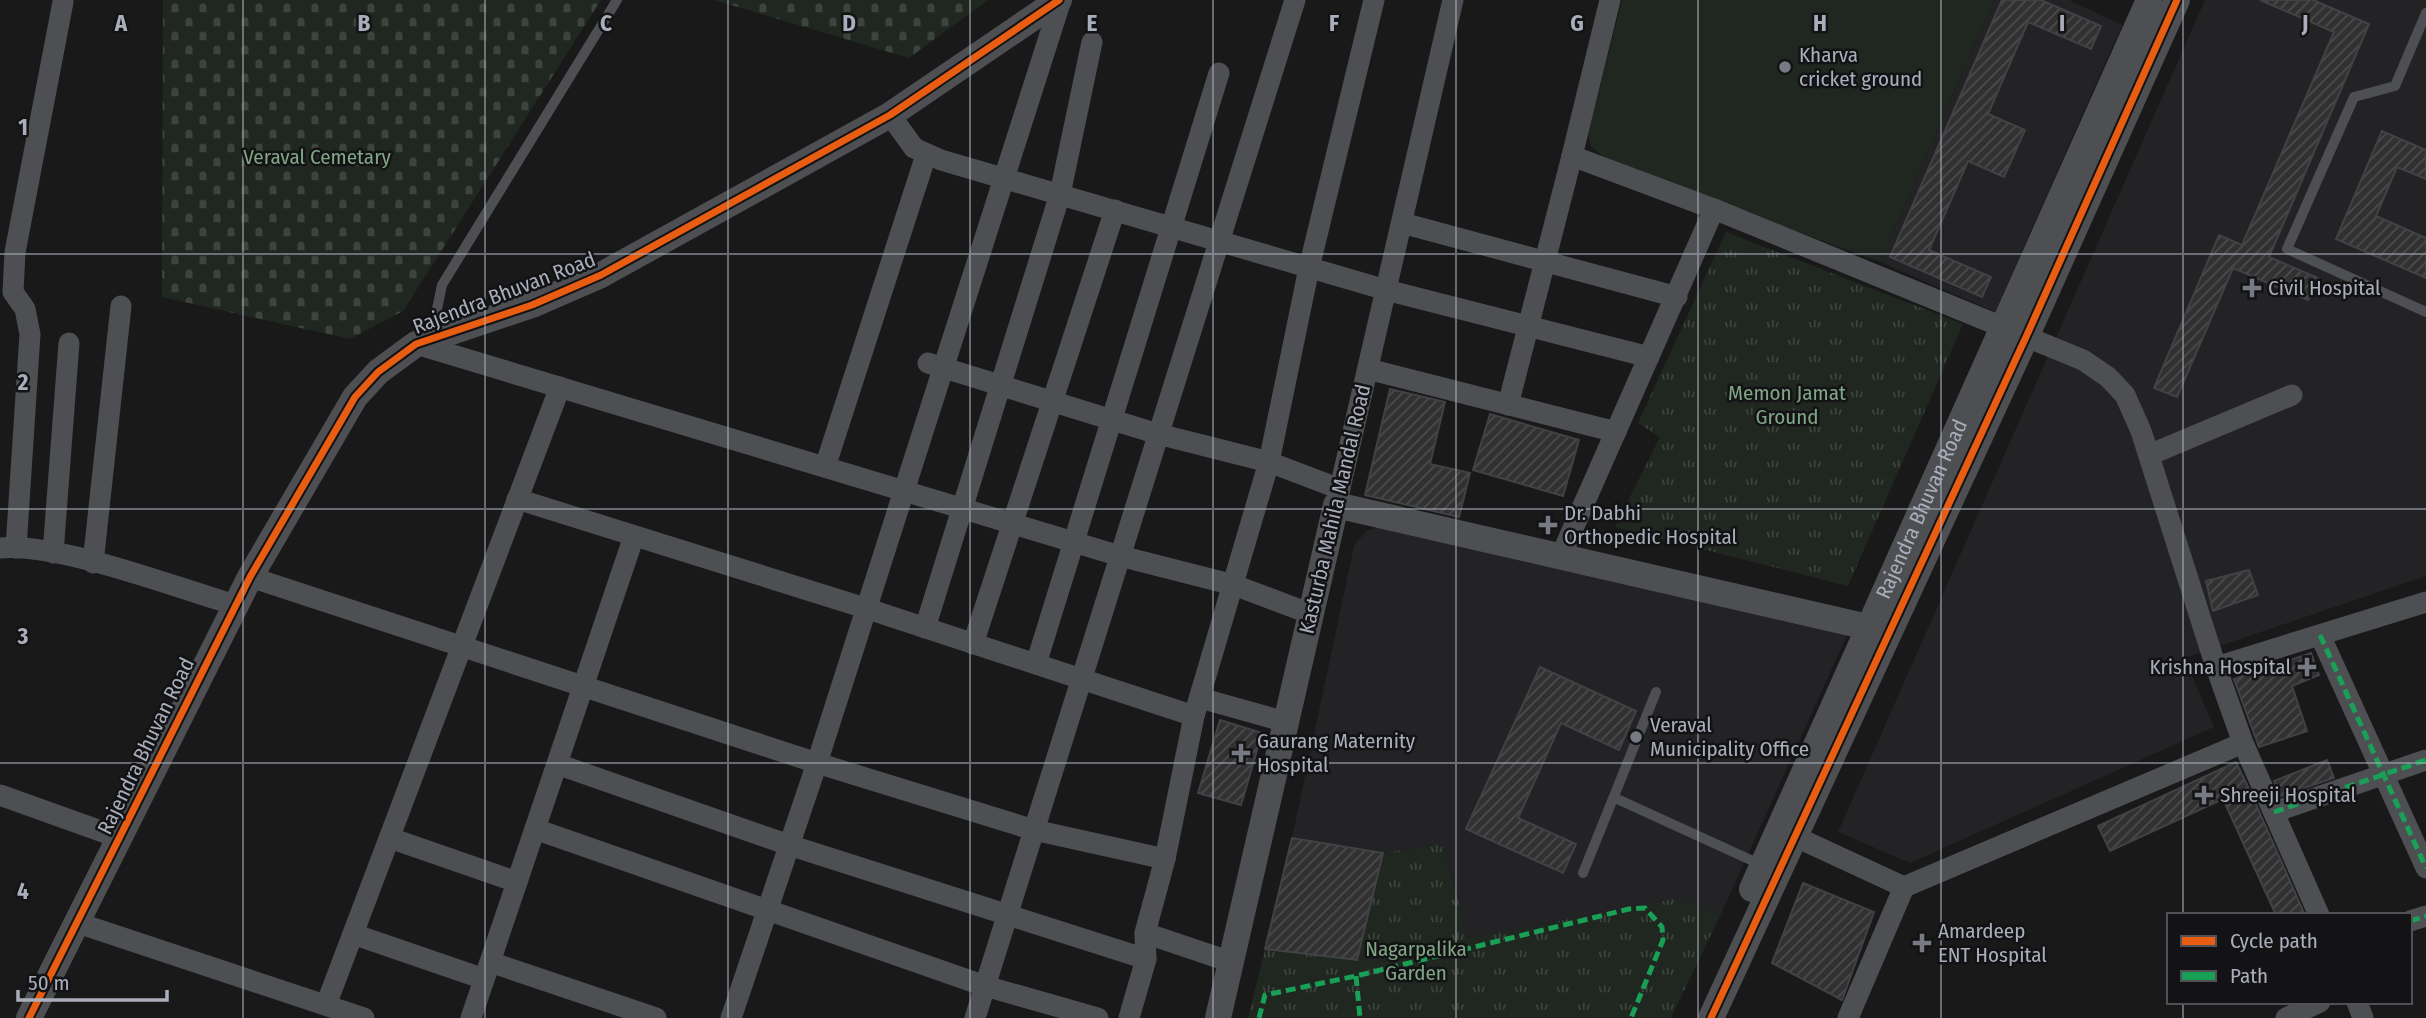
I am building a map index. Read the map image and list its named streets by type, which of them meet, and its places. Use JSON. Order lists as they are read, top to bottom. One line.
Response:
{"streets":{"street":["Rajendra Bhuvan Road","Kasturba Mahila Mandal Road"]},"parks":["Veraval Cemetary","Memon Jamat Ground","Nagarpalika Garden"],"places":{"other":["Kharva cricket ground","Veraval Municipality Office"],"health":["Civil Hospital","Dr. Dabhi Orthopedic Hospital","Krishna Hospital","Gaurang Maternity Hospital","Shreeji Hospital","Amardeep ENT Hospital"]},"legend":["Cycle path","Path"],"scale_bar":"50 m","grid":{"columns":["A","B","C","D","E","F","G","H","I","J"],"rows":["1","2","3","4"]}}
